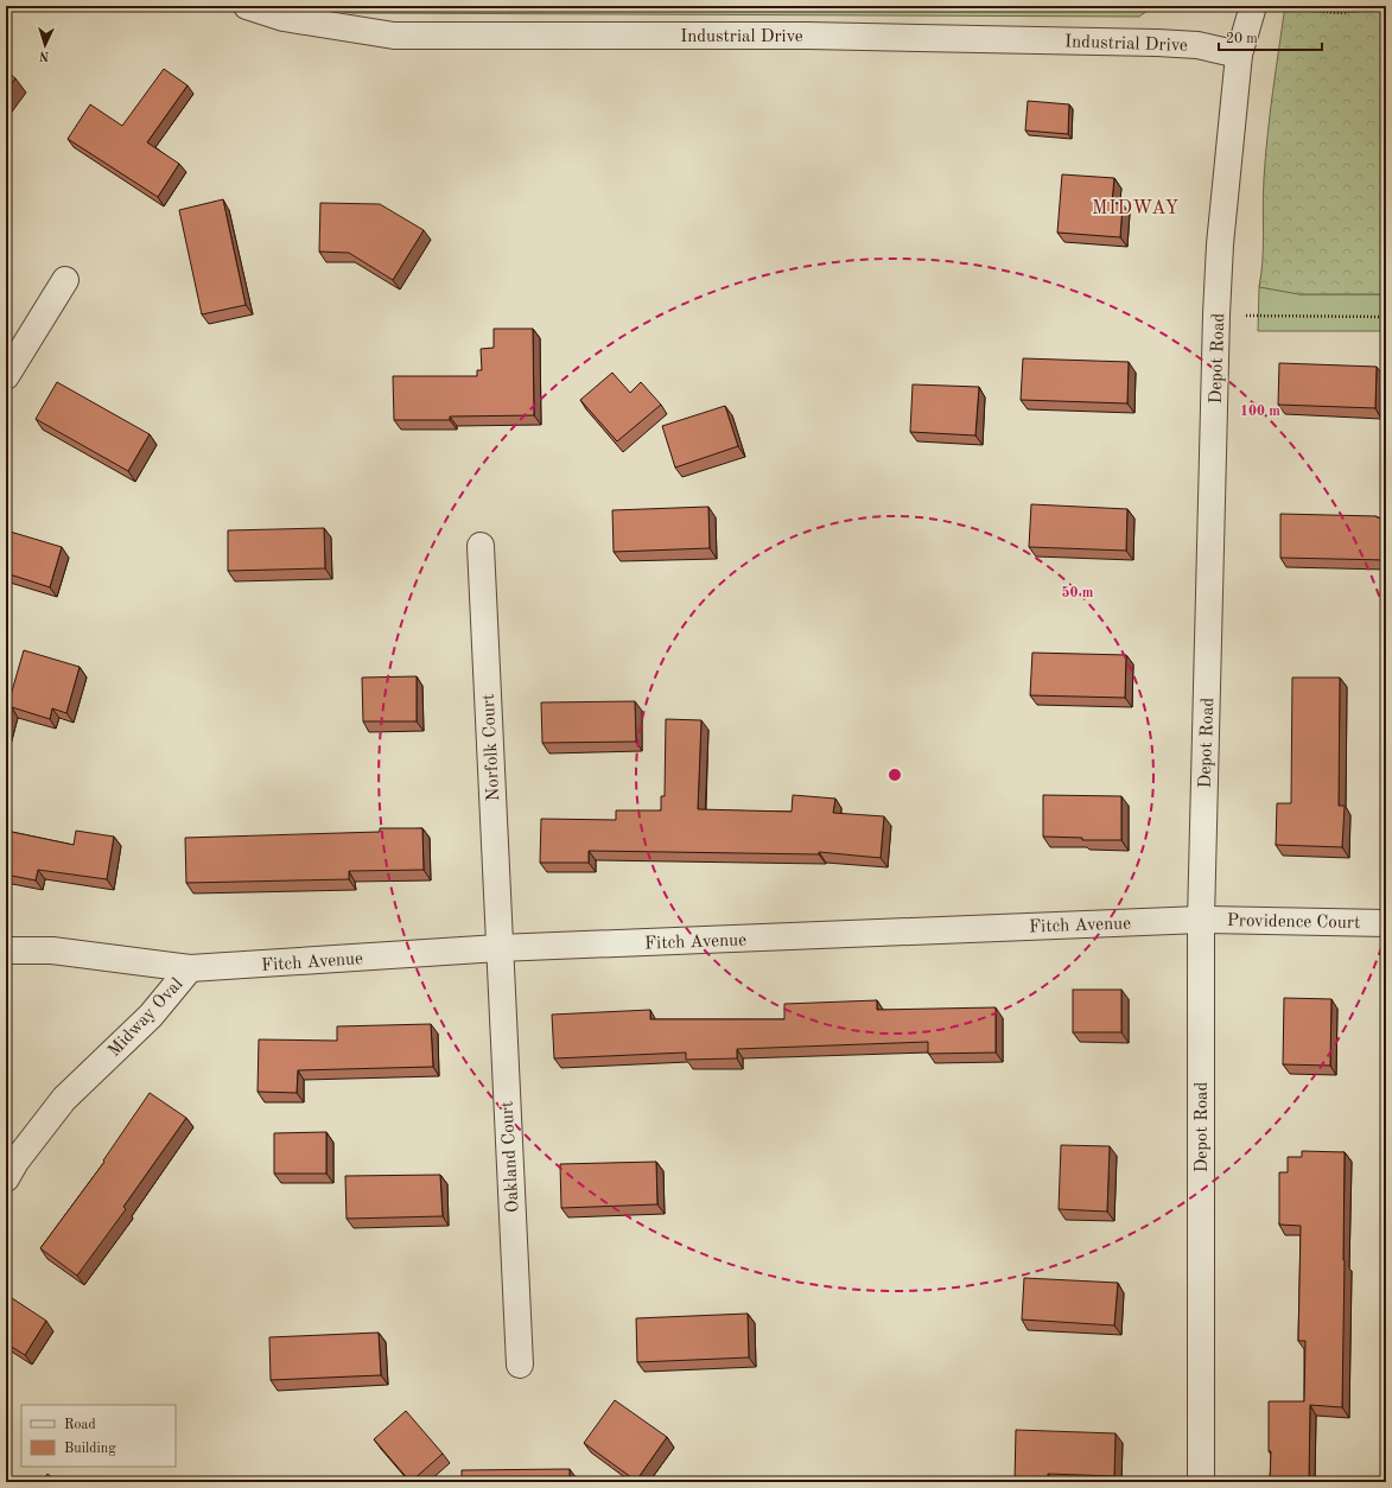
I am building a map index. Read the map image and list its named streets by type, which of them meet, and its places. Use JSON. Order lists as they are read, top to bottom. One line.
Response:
{"streets":{"street":["Industrial Drive","Depot Road","Norfolk Court","Providence Court","Fitch Avenue","Midway Oval","Oakland Court"]},"crossings":[["Industrial Drive","Depot Road"],["Depot Road","Providence Court"],["Depot Road","Fitch Avenue"],["Norfolk Court","Fitch Avenue"],["Norfolk Court","Oakland Court"],["Providence Court","Fitch Avenue"],["Fitch Avenue","Midway Oval"],["Fitch Avenue","Oakland Court"]],"districts":["MIDWAY"],"legend":["Road","Building"],"scale_bar":"20 m","north":"bottom","rings":["100 m","50 m"]}
